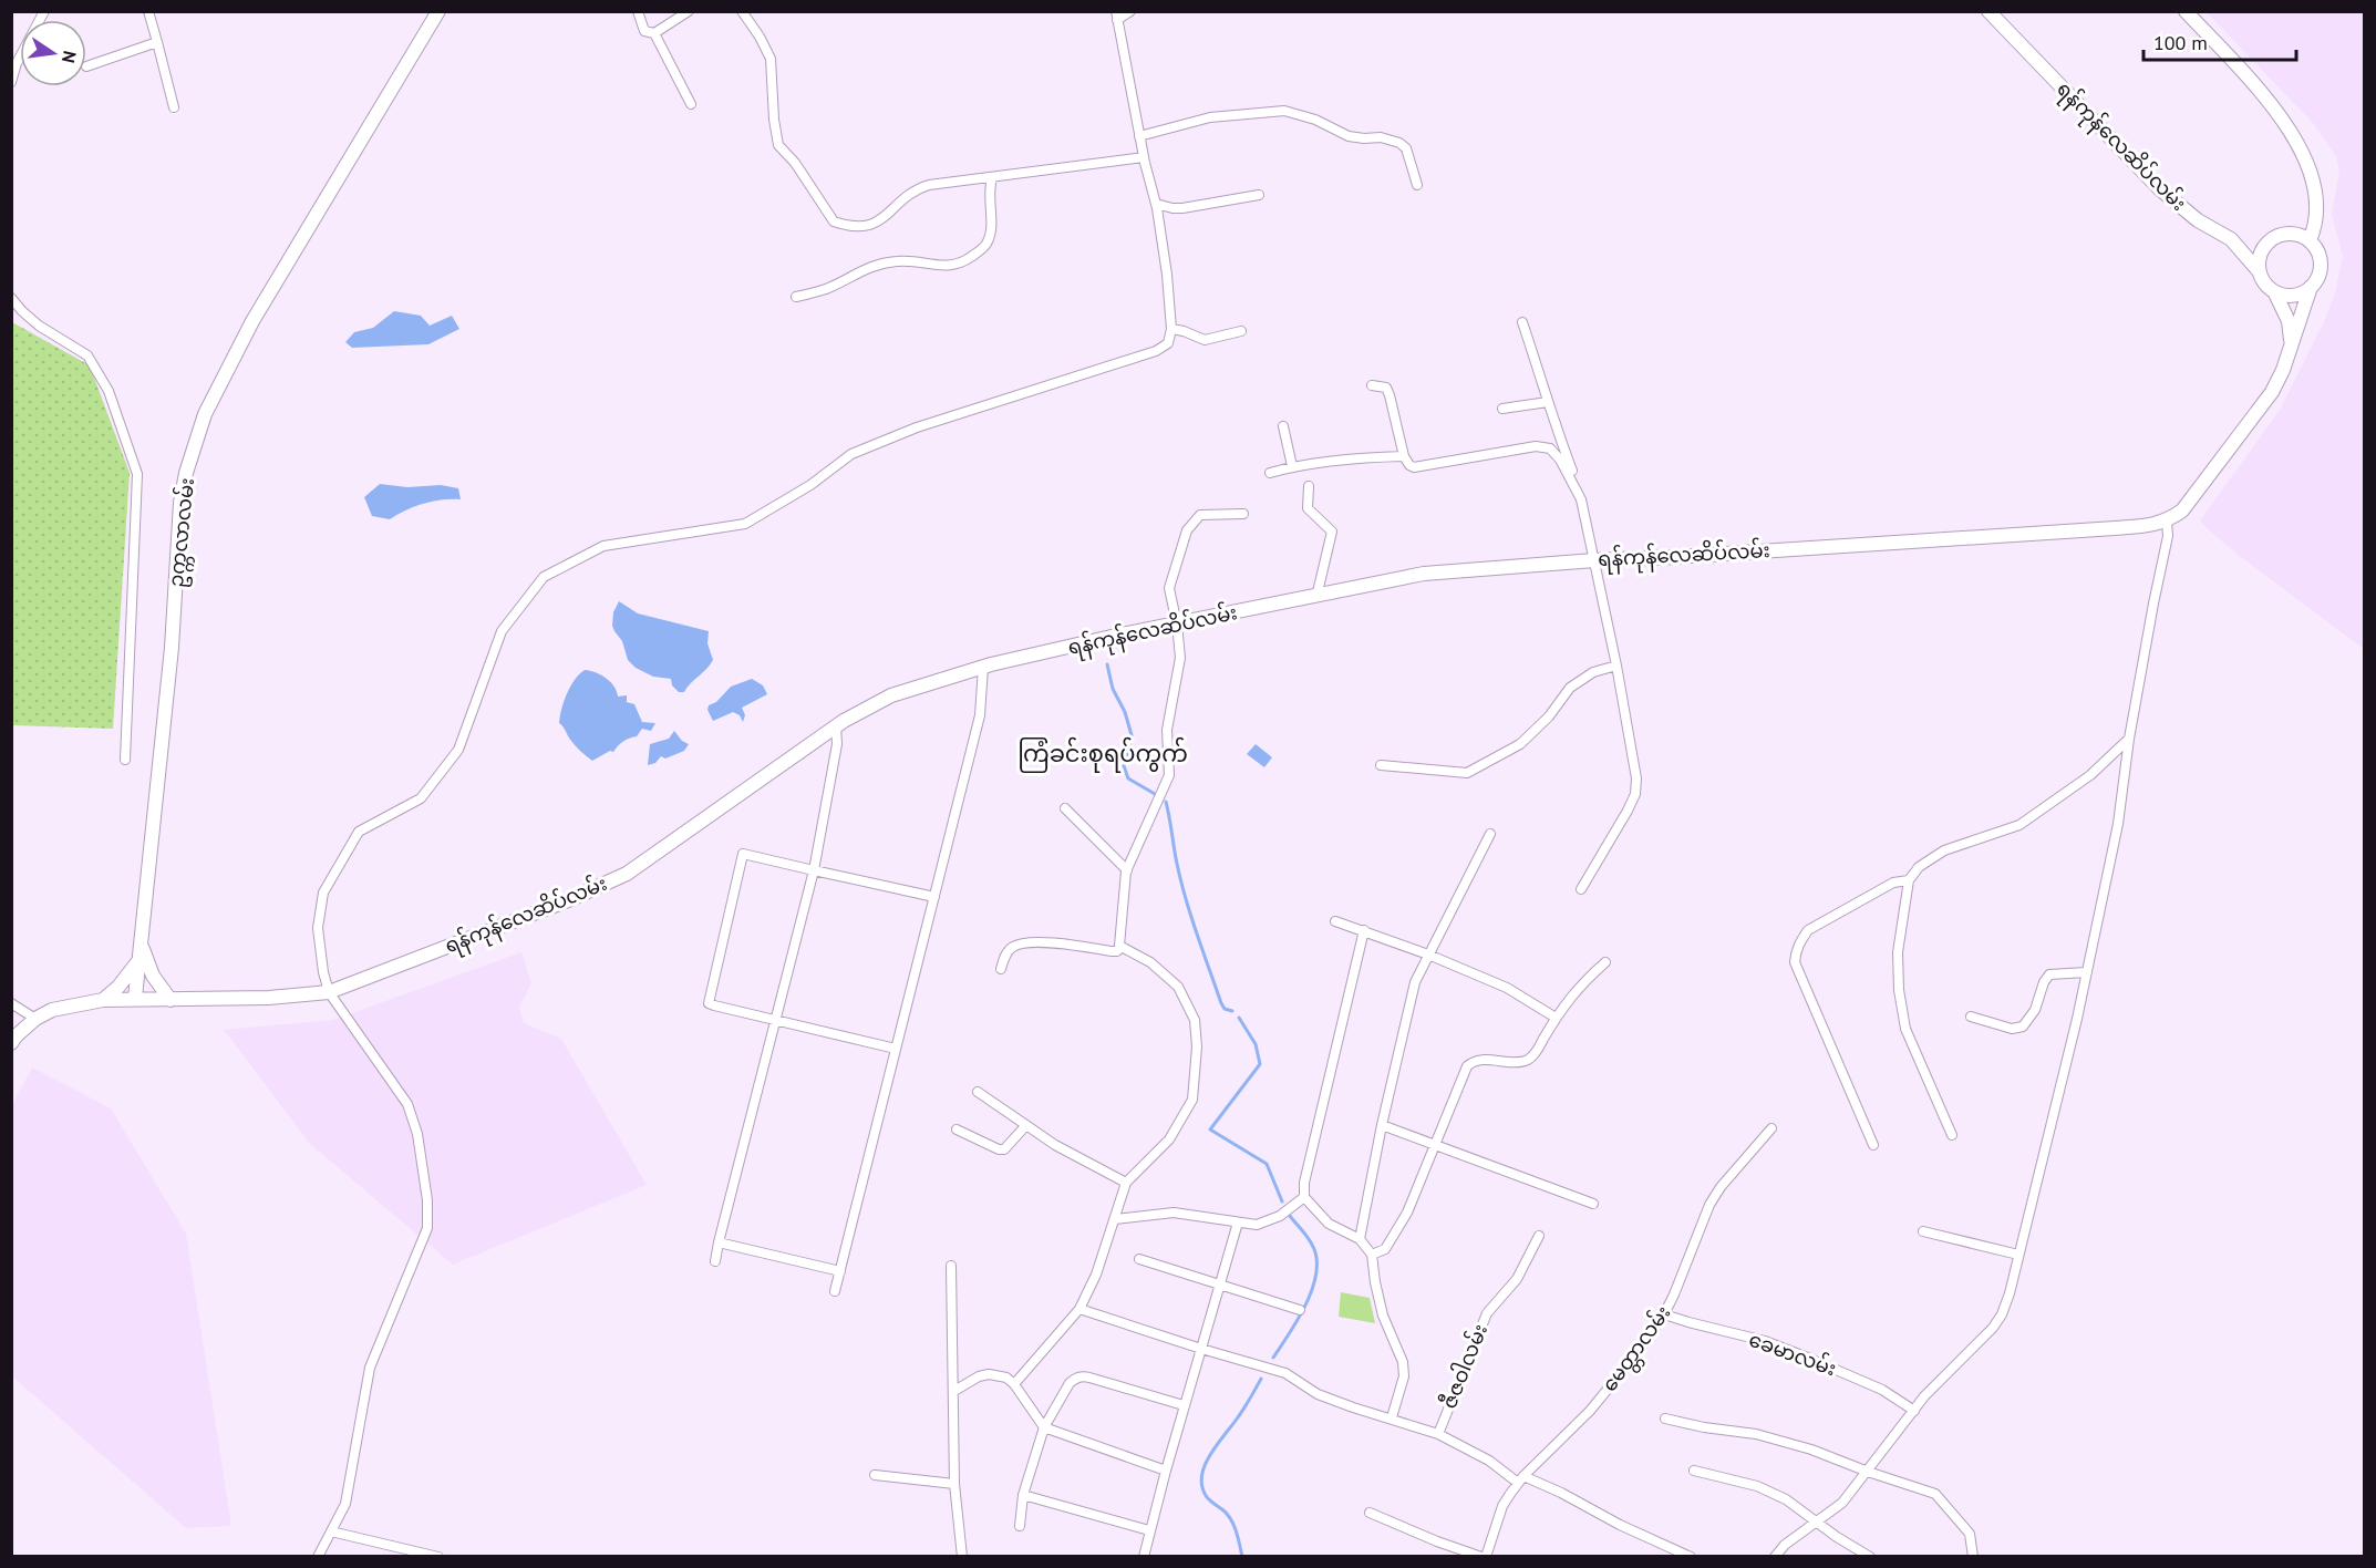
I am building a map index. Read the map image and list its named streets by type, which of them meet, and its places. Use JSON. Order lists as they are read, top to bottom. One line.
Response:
{"streets":{"main road":["ရန်ကုန်လေဆိပ်လမ်း","ဥက္ကလာလမ်း"],"street":["မေတ္တာလမ်း","ခေမာလမ်း","ဇီဇဝါလမ်း"]},"crossings":[["ရန်ကုန်လေဆိပ်လမ်း","ဥက္ကလာလမ်း"],["မေတ္တာလမ်း","ခေမာလမ်း"]],"districts":["ကြံခင်းစုရပ်ကွက်"],"scale_bar":"100 m","north":"right"}
